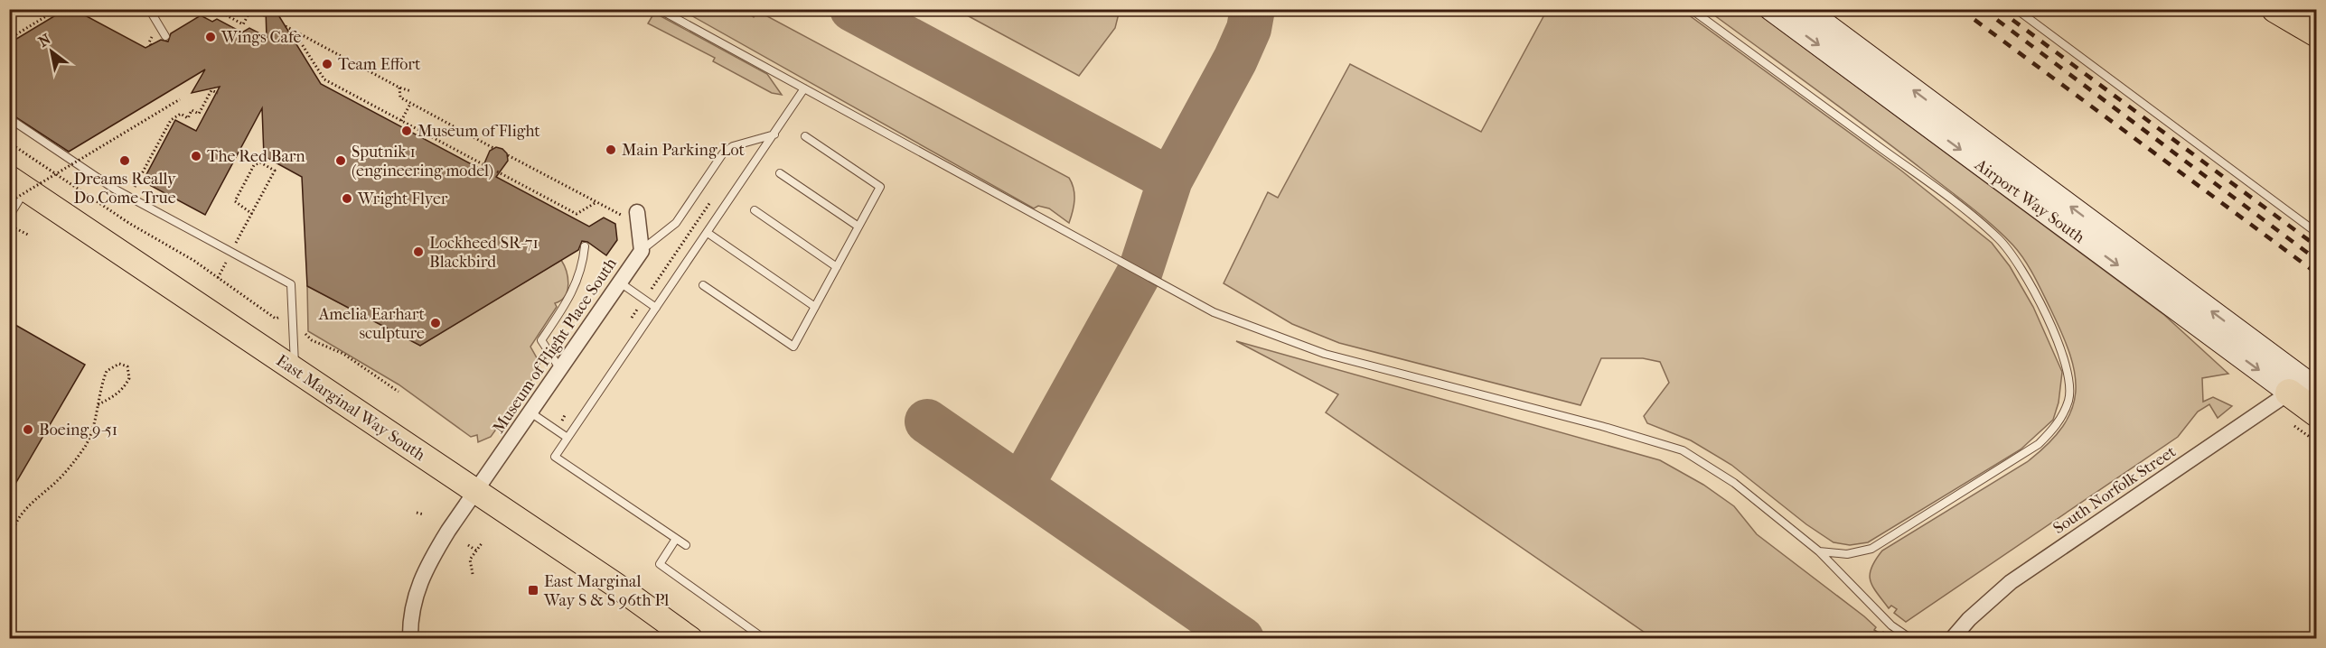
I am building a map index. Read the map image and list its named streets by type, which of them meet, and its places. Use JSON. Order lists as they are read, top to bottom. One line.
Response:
{"streets":{"main road":["Airport Way South","East Marginal Way South"],"street":["Museum of Flight Place South","South Norfolk Street"]},"crossings":[["Airport Way South","South Norfolk Street"],["Museum of Flight Place South","East Marginal Way South"]],"places":{"other":["Wings Cafe","Team Effort","Museum of Flight","Main Parking Lot","The Red Barn","Dreams Really Do Come True","Sputnik 1 (engineering model)","Wright Flyer","Lockheed SR-71 Blackbird","Amelia Earhart sculpture","Boeing 9-51"],"transit":["East Marginal Way S & S 96th Pl"]},"north":"top left"}
